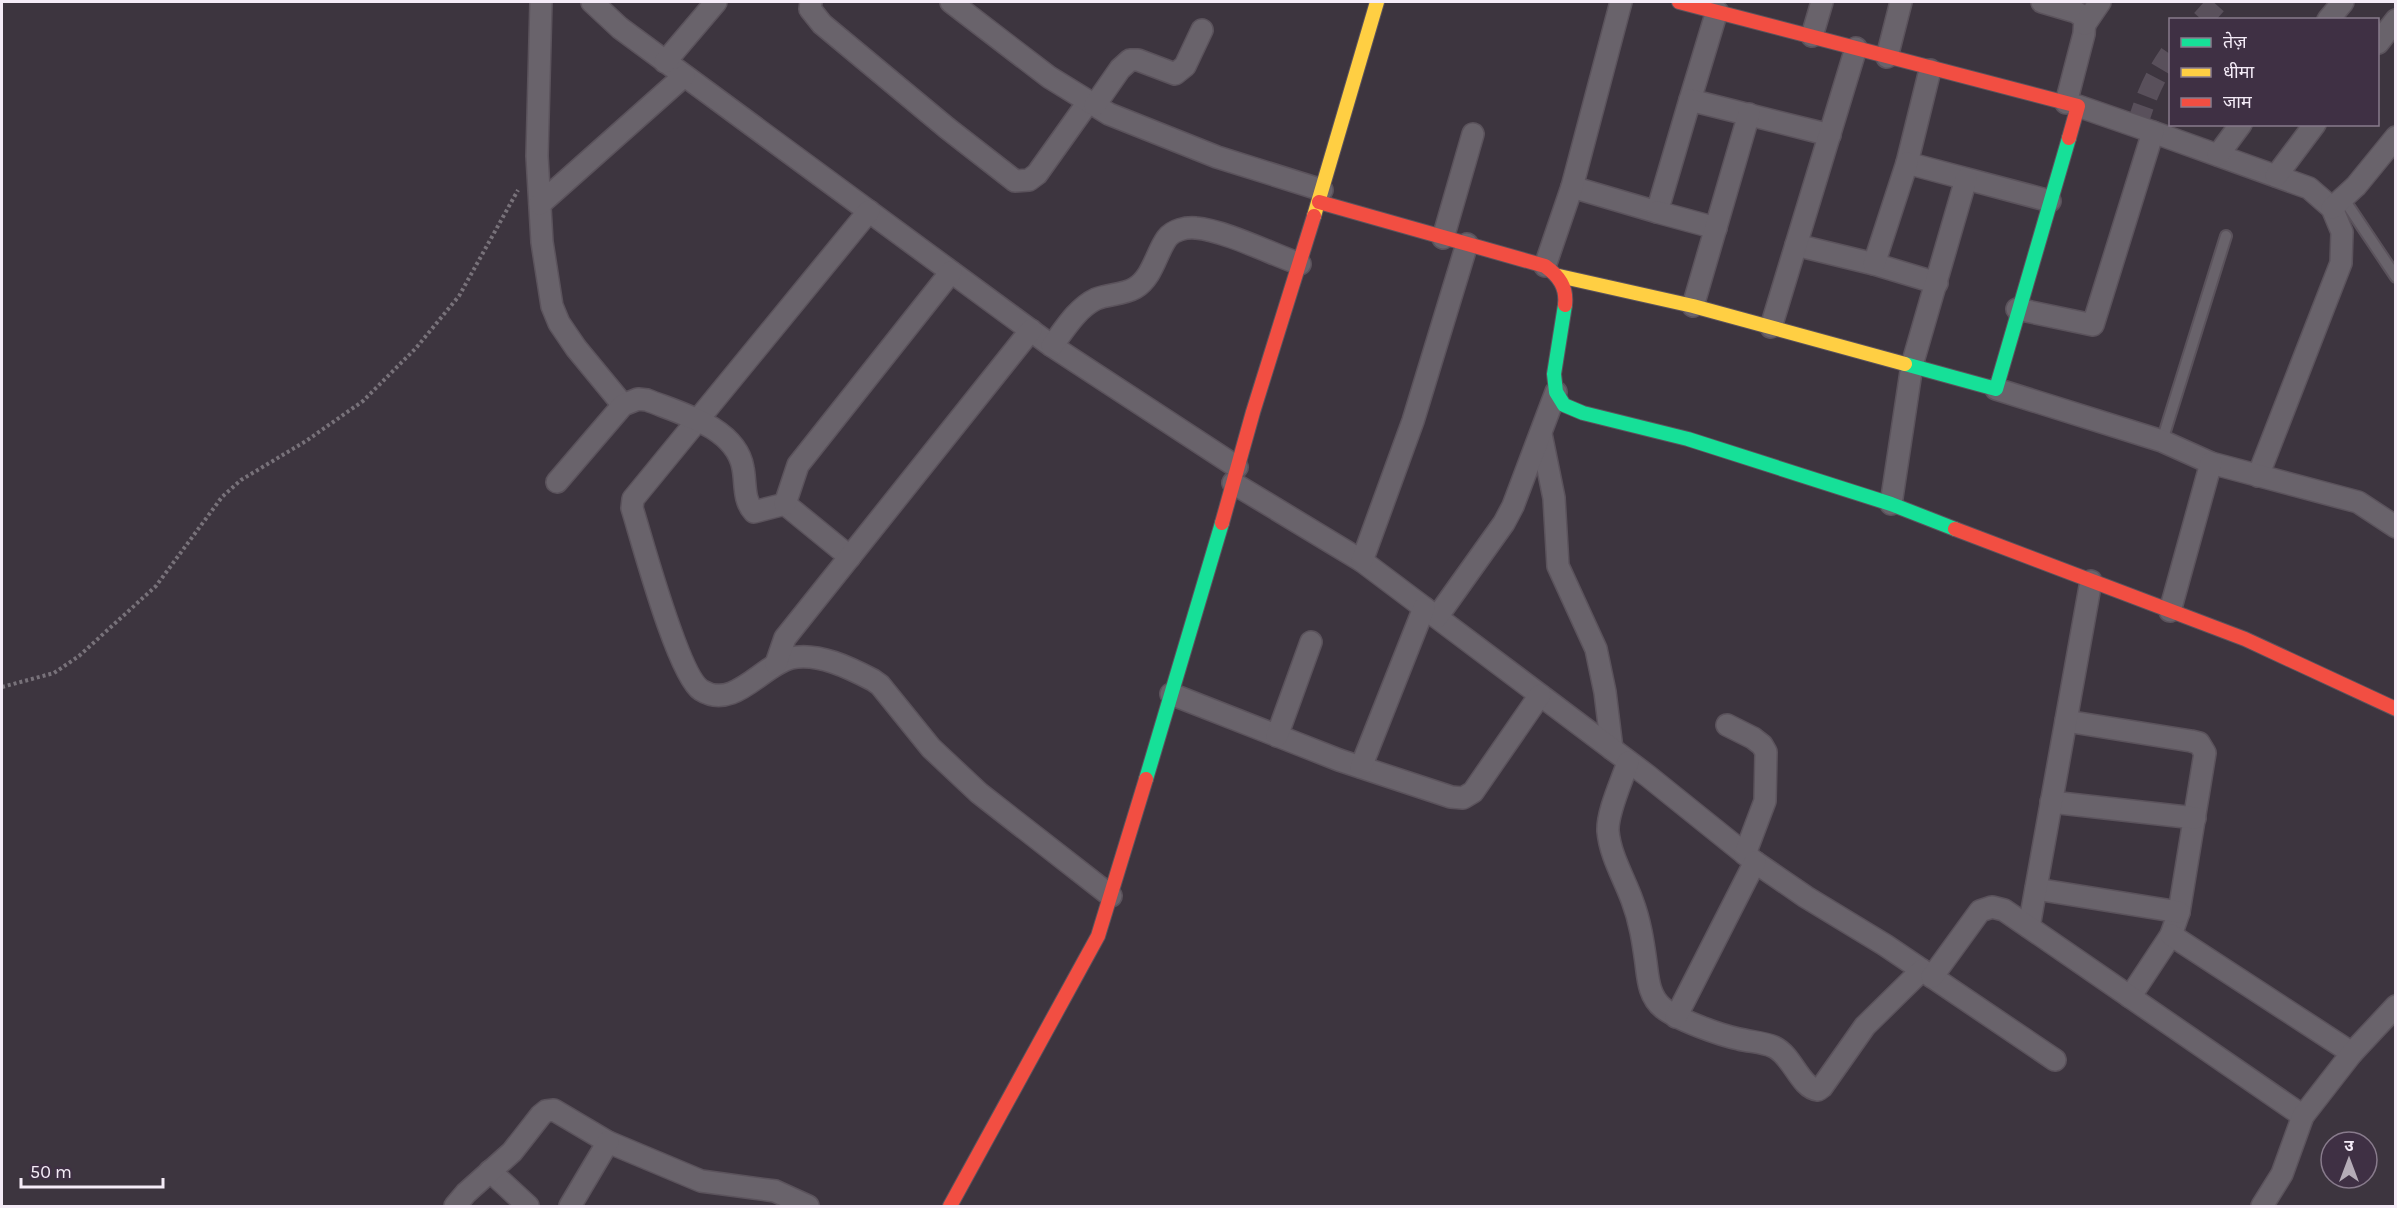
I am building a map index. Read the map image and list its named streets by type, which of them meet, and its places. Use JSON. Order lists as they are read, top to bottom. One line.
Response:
{"legend":["तेज़","धीमा","जाम"],"scale_bar":"50 m","north":"top"}
